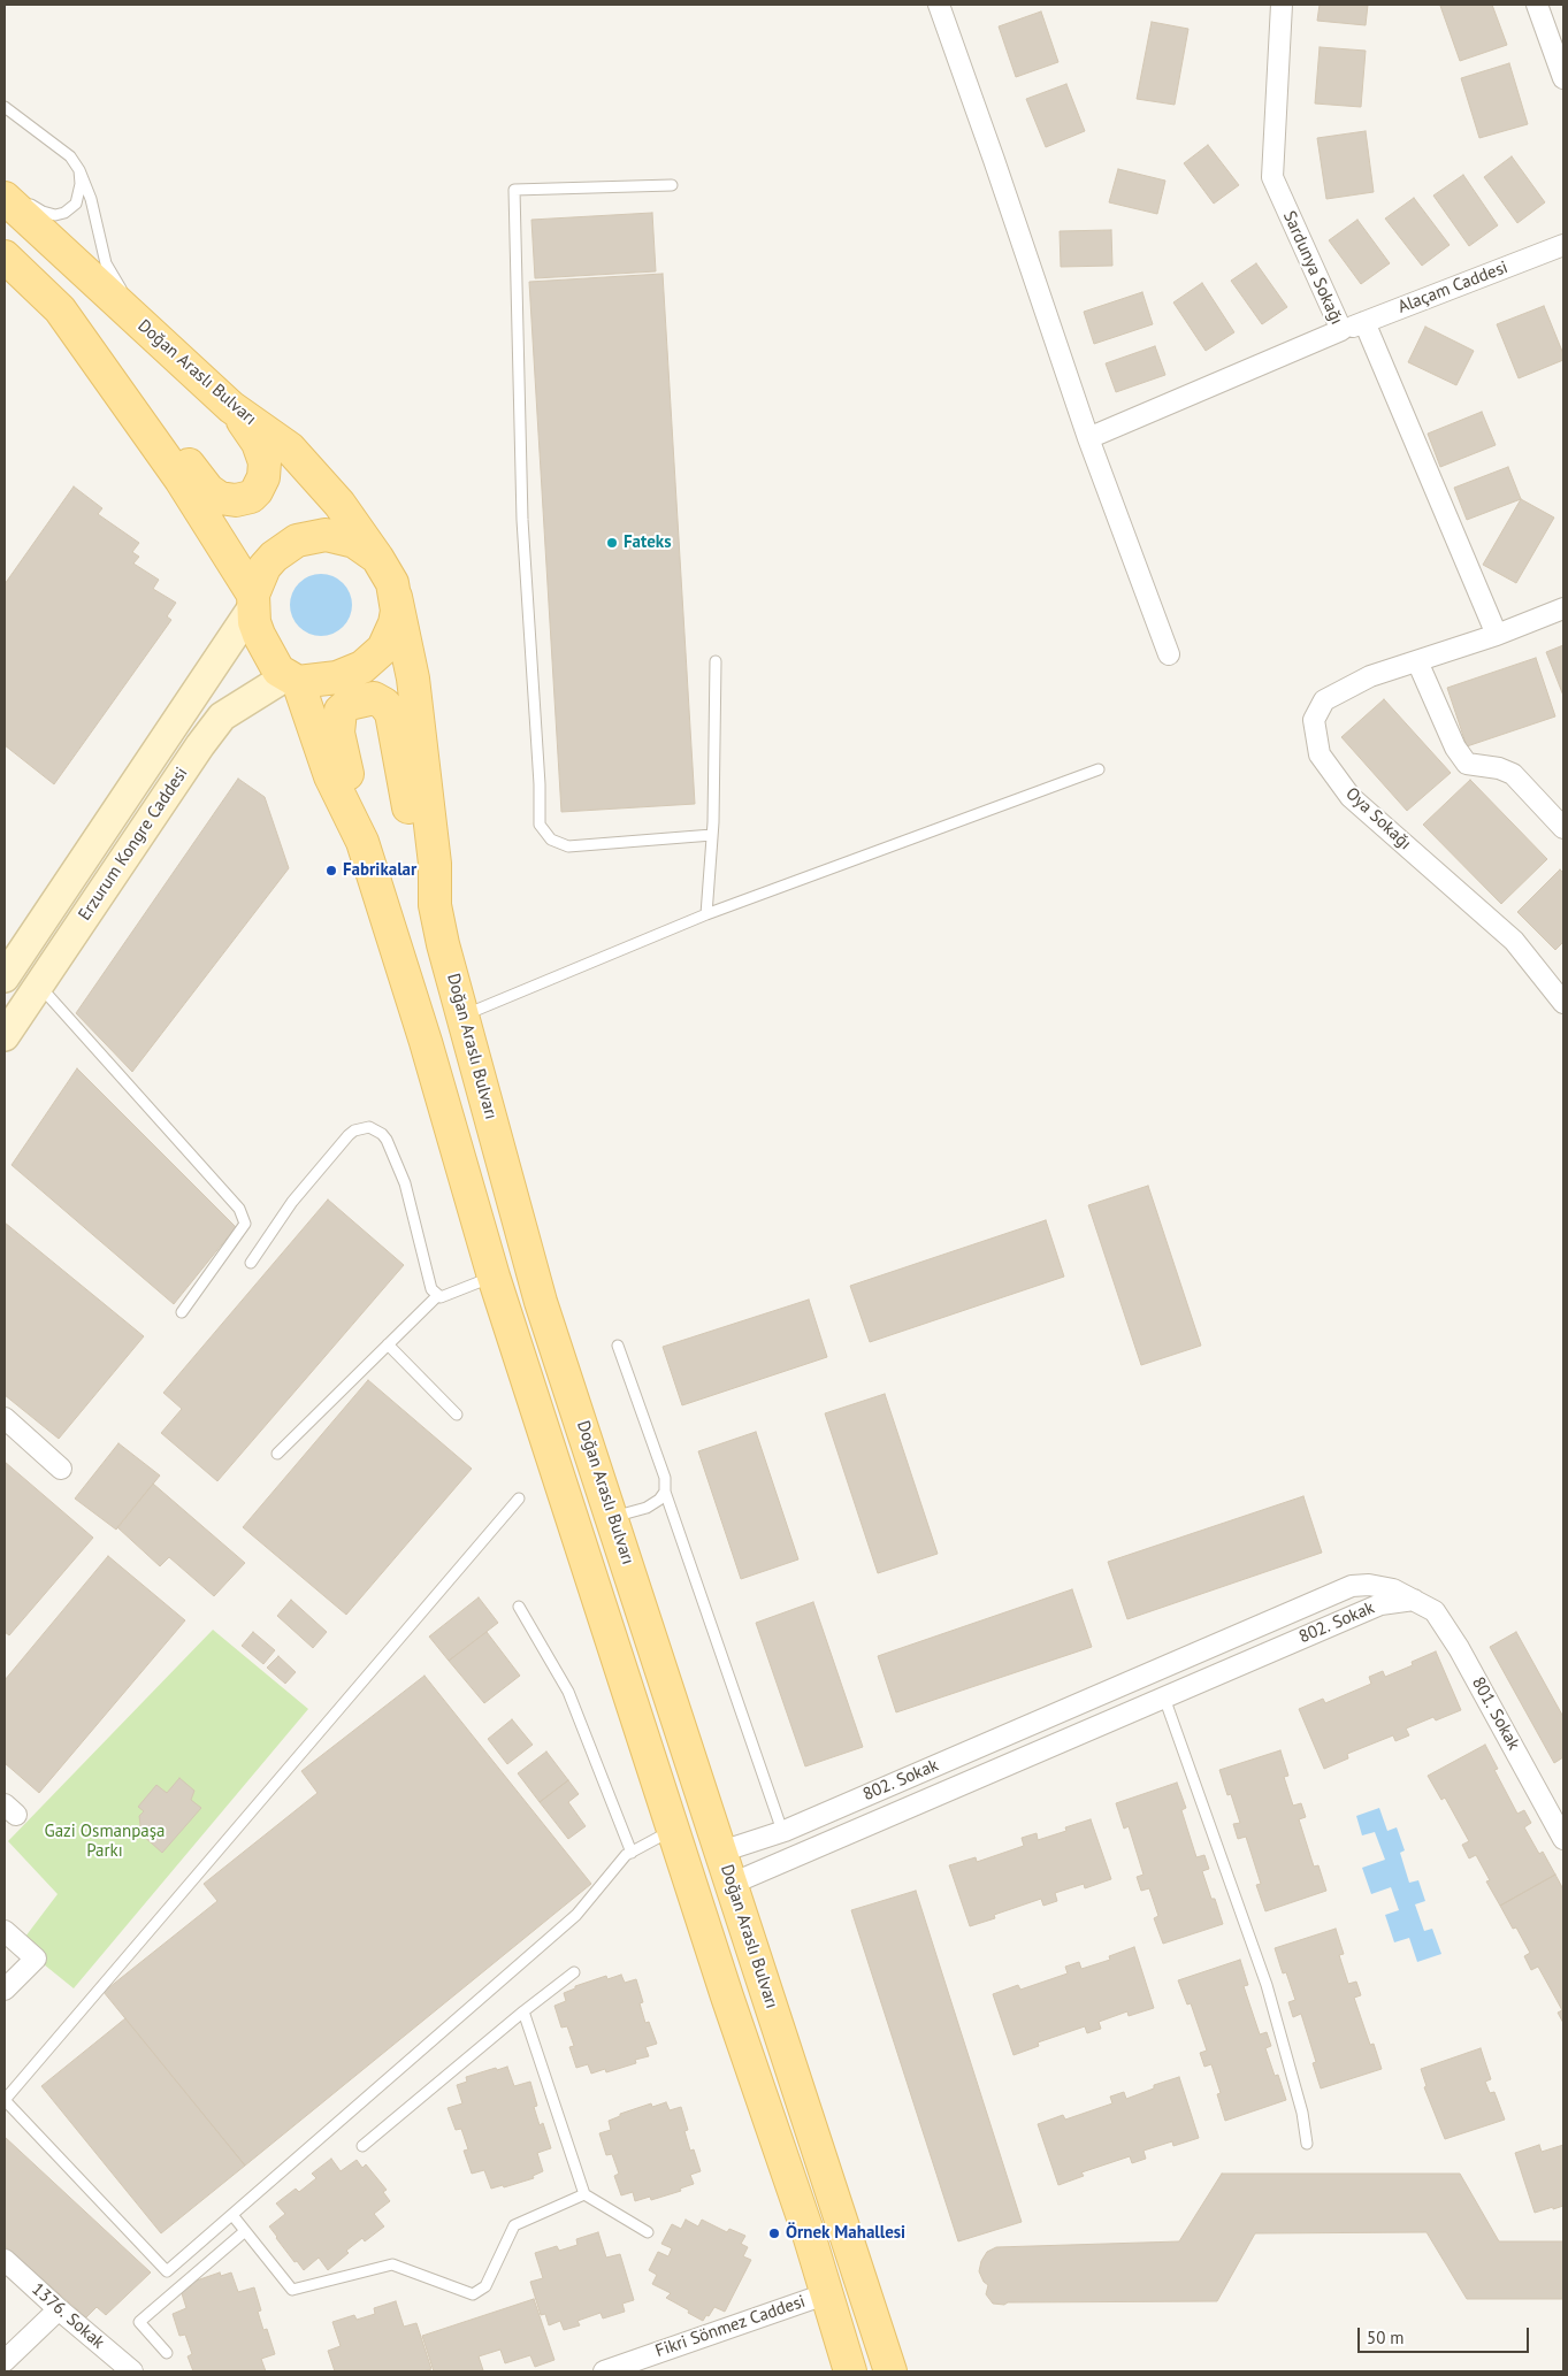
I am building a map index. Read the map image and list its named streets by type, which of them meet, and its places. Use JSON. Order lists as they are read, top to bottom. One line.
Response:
{"streets":{"main road":["Doğan Araslı Bulvarı","Erzurum Kongre Caddesi"],"street":["Sardunya Sokağı","Alaçam Caddesi","Oya Sokağı","802. Sokak","801. Sokak","1376. Sokak","Fikri Sönmez Caddesi"]},"crossings":[["Sardunya Sokağı","Alaçam Caddesi"],["Doğan Araslı Bulvarı","Erzurum Kongre Caddesi"],["Doğan Araslı Bulvarı","802. Sokak"],["802. Sokak","801. Sokak"]],"parks":["Gazi Osmanpaşa Parkı"],"places":["Fateks","Fabrikalar","Örnek Mahallesi"],"scale_bar":"50 m"}
